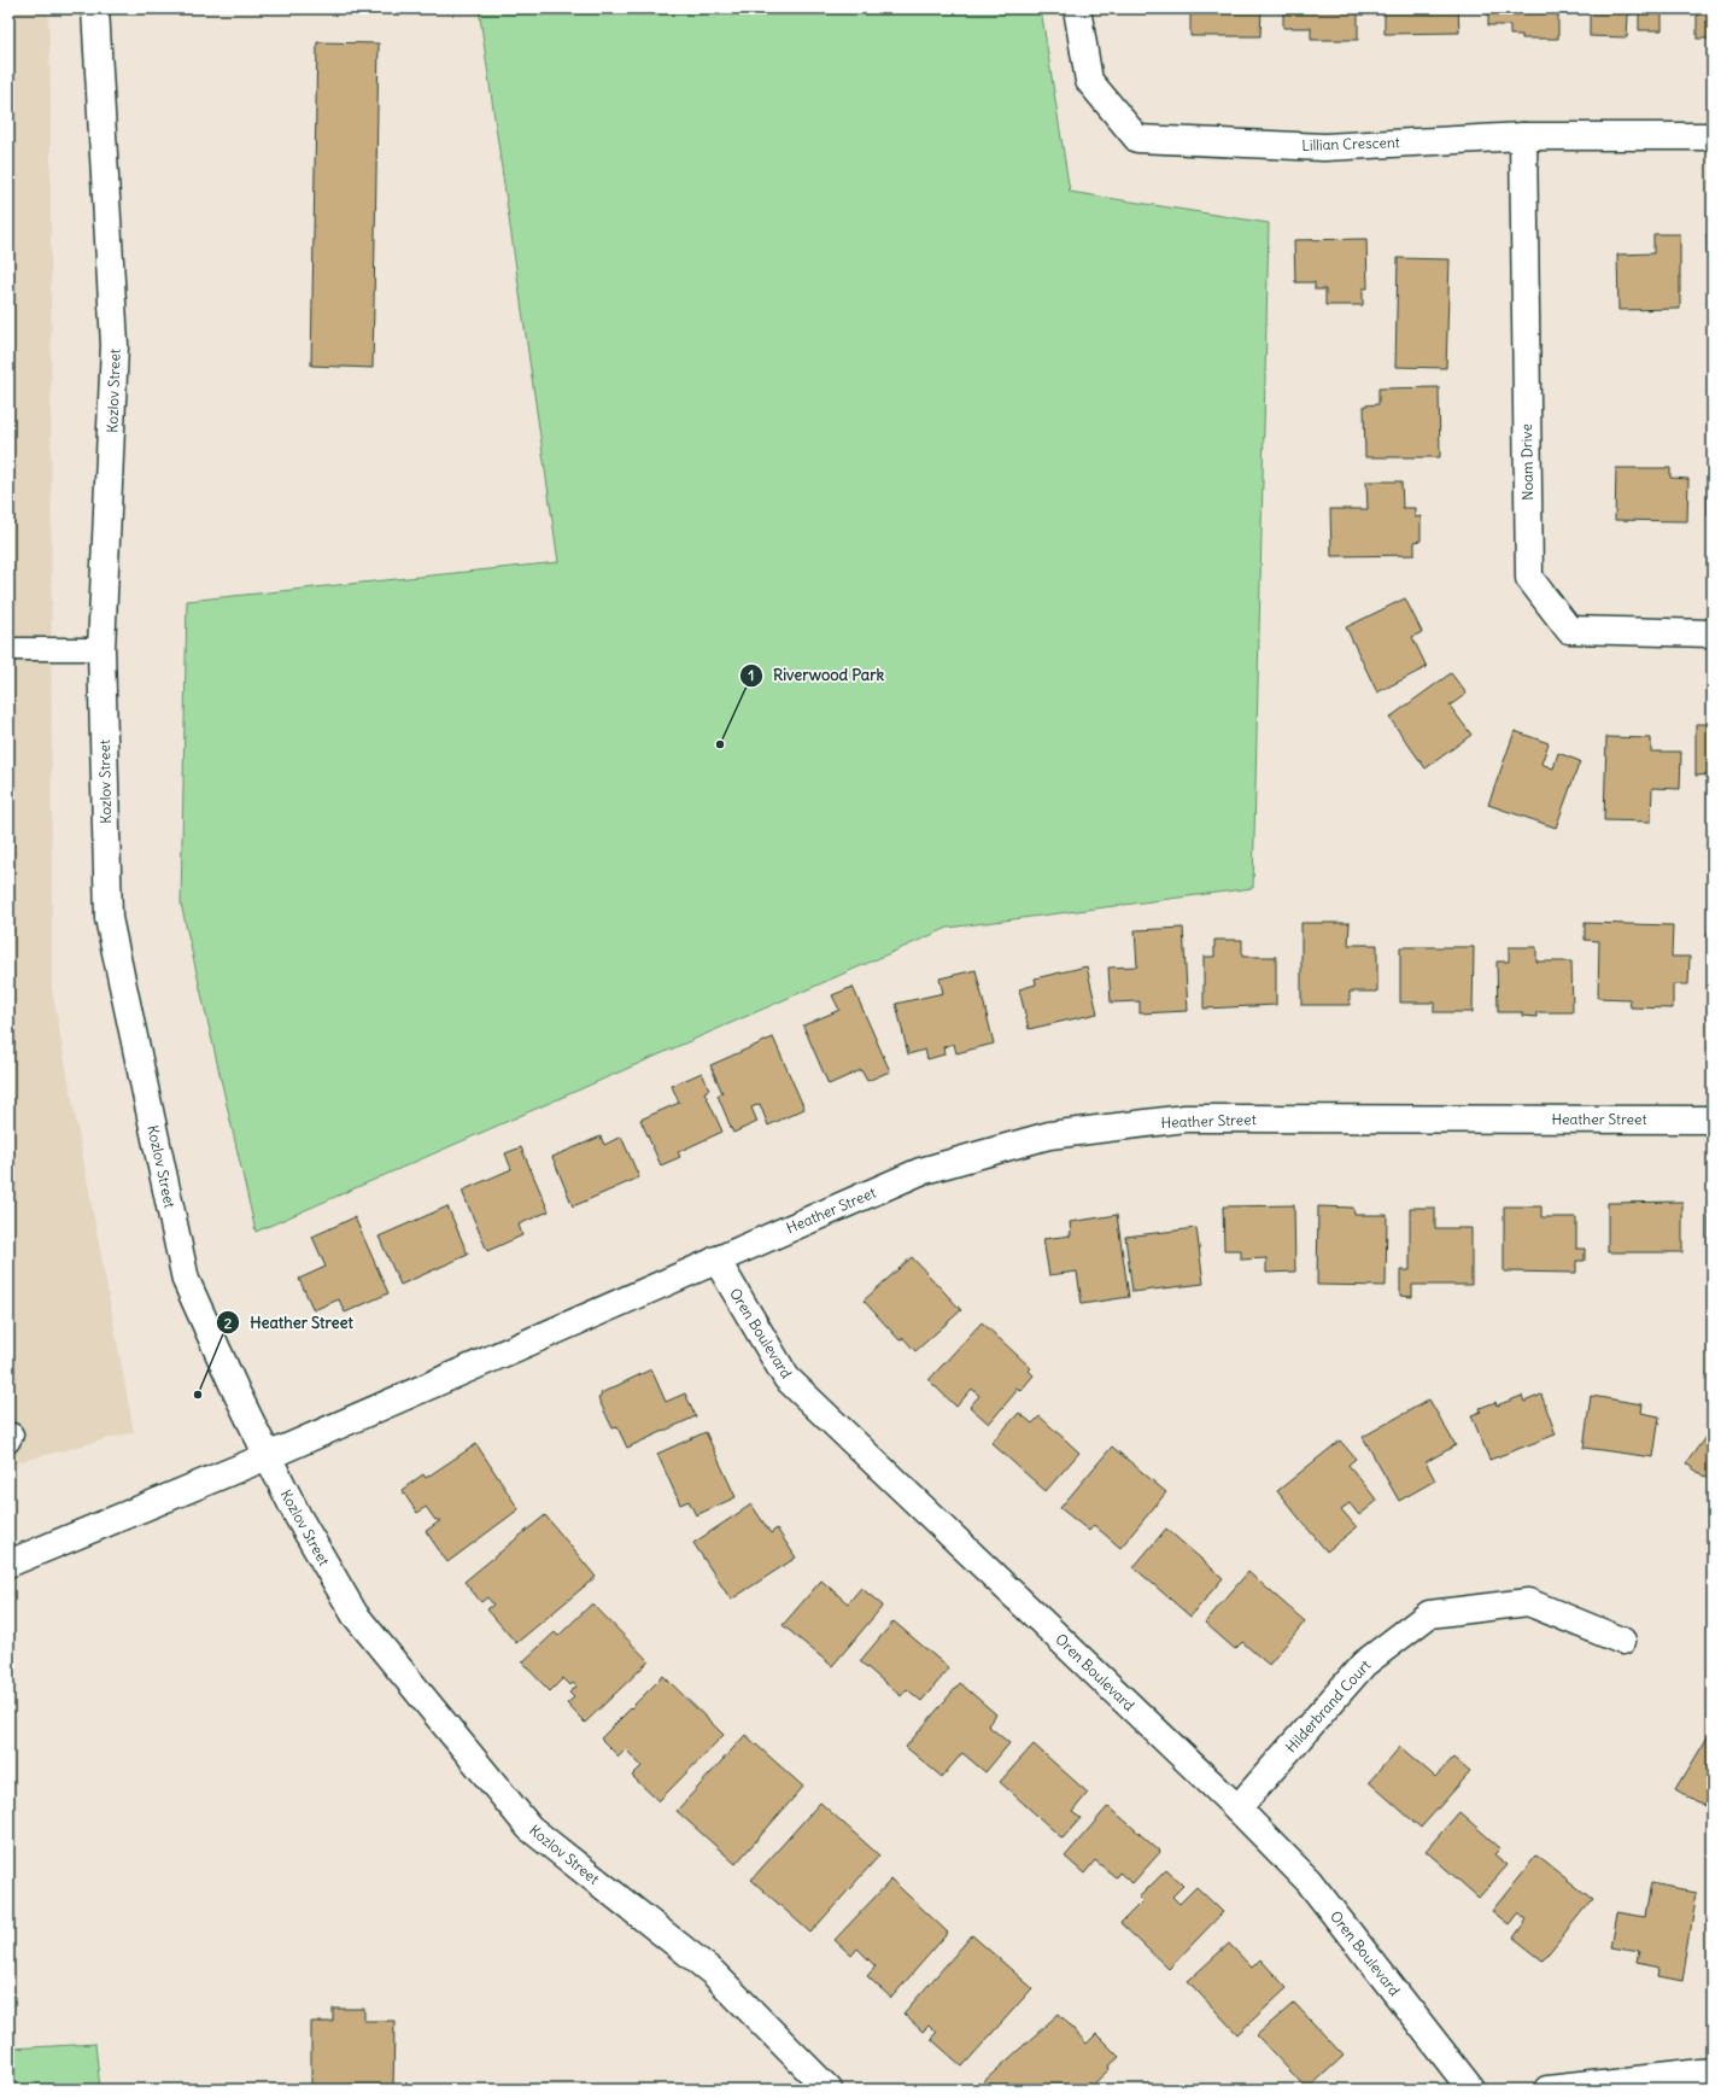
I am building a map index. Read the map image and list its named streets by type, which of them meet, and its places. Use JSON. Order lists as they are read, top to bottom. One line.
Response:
{"streets":{"street":["Lillian Crescent","Kozlov Street","Noam Drive","Heather Street","Oren Boulevard","Hilderbrand Court"]},"crossings":[["Lillian Crescent","Noam Drive"],["Kozlov Street","Heather Street"],["Heather Street","Oren Boulevard"],["Oren Boulevard","Hilderbrand Court"]],"places":["Riverwood Park","Heather Street"]}
